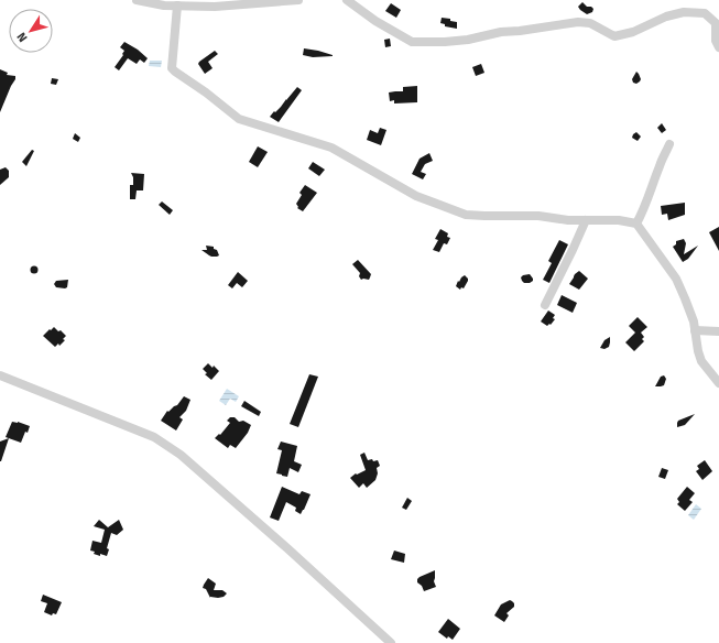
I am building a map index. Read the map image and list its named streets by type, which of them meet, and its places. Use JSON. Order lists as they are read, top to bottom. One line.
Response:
{"north":"bottom left"}
